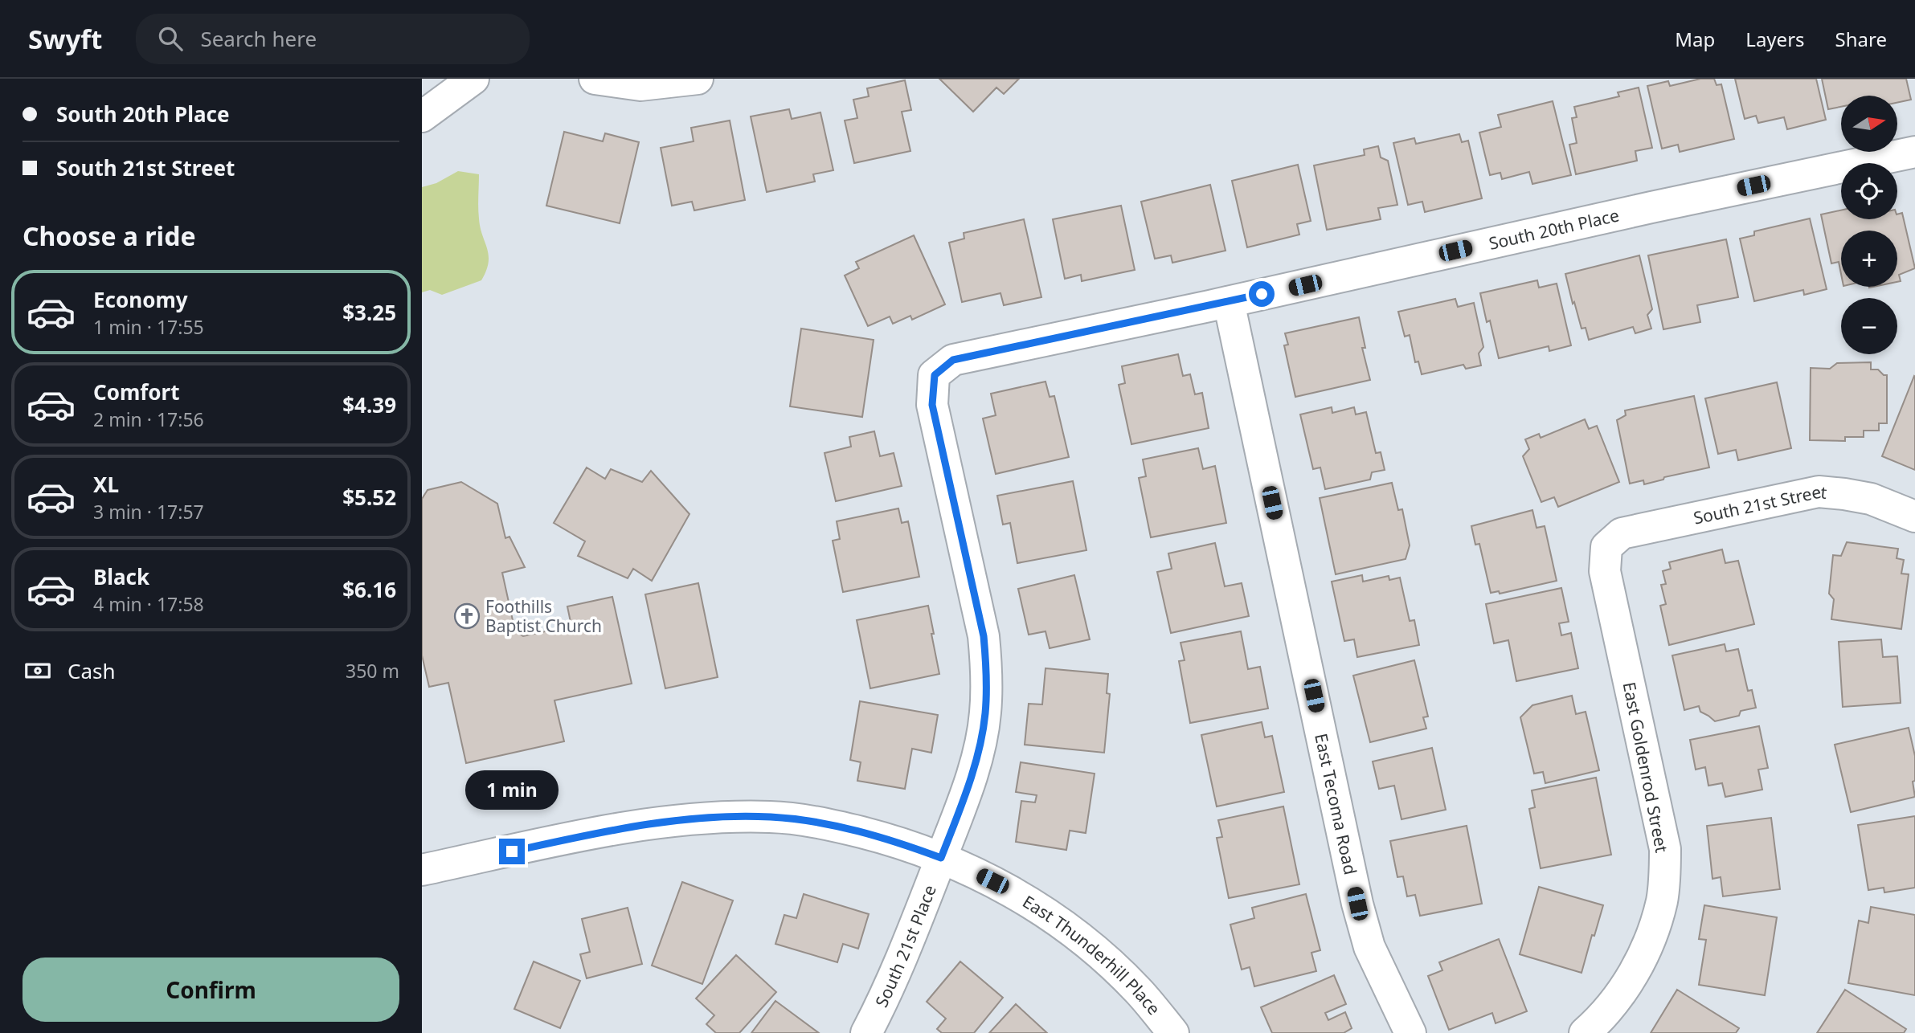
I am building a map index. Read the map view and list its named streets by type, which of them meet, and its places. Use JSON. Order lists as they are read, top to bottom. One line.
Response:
{"streets":{"street":["South 20th Place","South 21st Street","East Goldenrod Street","East Tecoma Road","South 21st Place","East Thunderhill Place"]},"crossings":[["South 20th Place","East Tecoma Road"],["South 20th Place","South 21st Place"],["South 21st Street","East Goldenrod Street"],["South 21st Place","East Thunderhill Place"]],"places":{"church":["Foothills Baptist Church"]},"north":"right","page":{"header":"Swyft","search":"Search here","nav":["Map","Layers","Share"],"banner":["South 20th Place","South 21st Street"],"map_buttons":["+","−"],"heading":"Choose a ride","list":[{"name":"Economy","note":"1 min · 17:55","value":"$3.25"},{"name":"Comfort","note":"2 min · 17:56","value":"$4.39"},{"name":"XL","note":"3 min · 17:57","value":"$5.52"},{"name":"Black","note":"4 min · 17:58","value":"$6.16"}],"pay":["Cash","350 m"],"bubble":"1 min","buttons":"Confirm"}}
